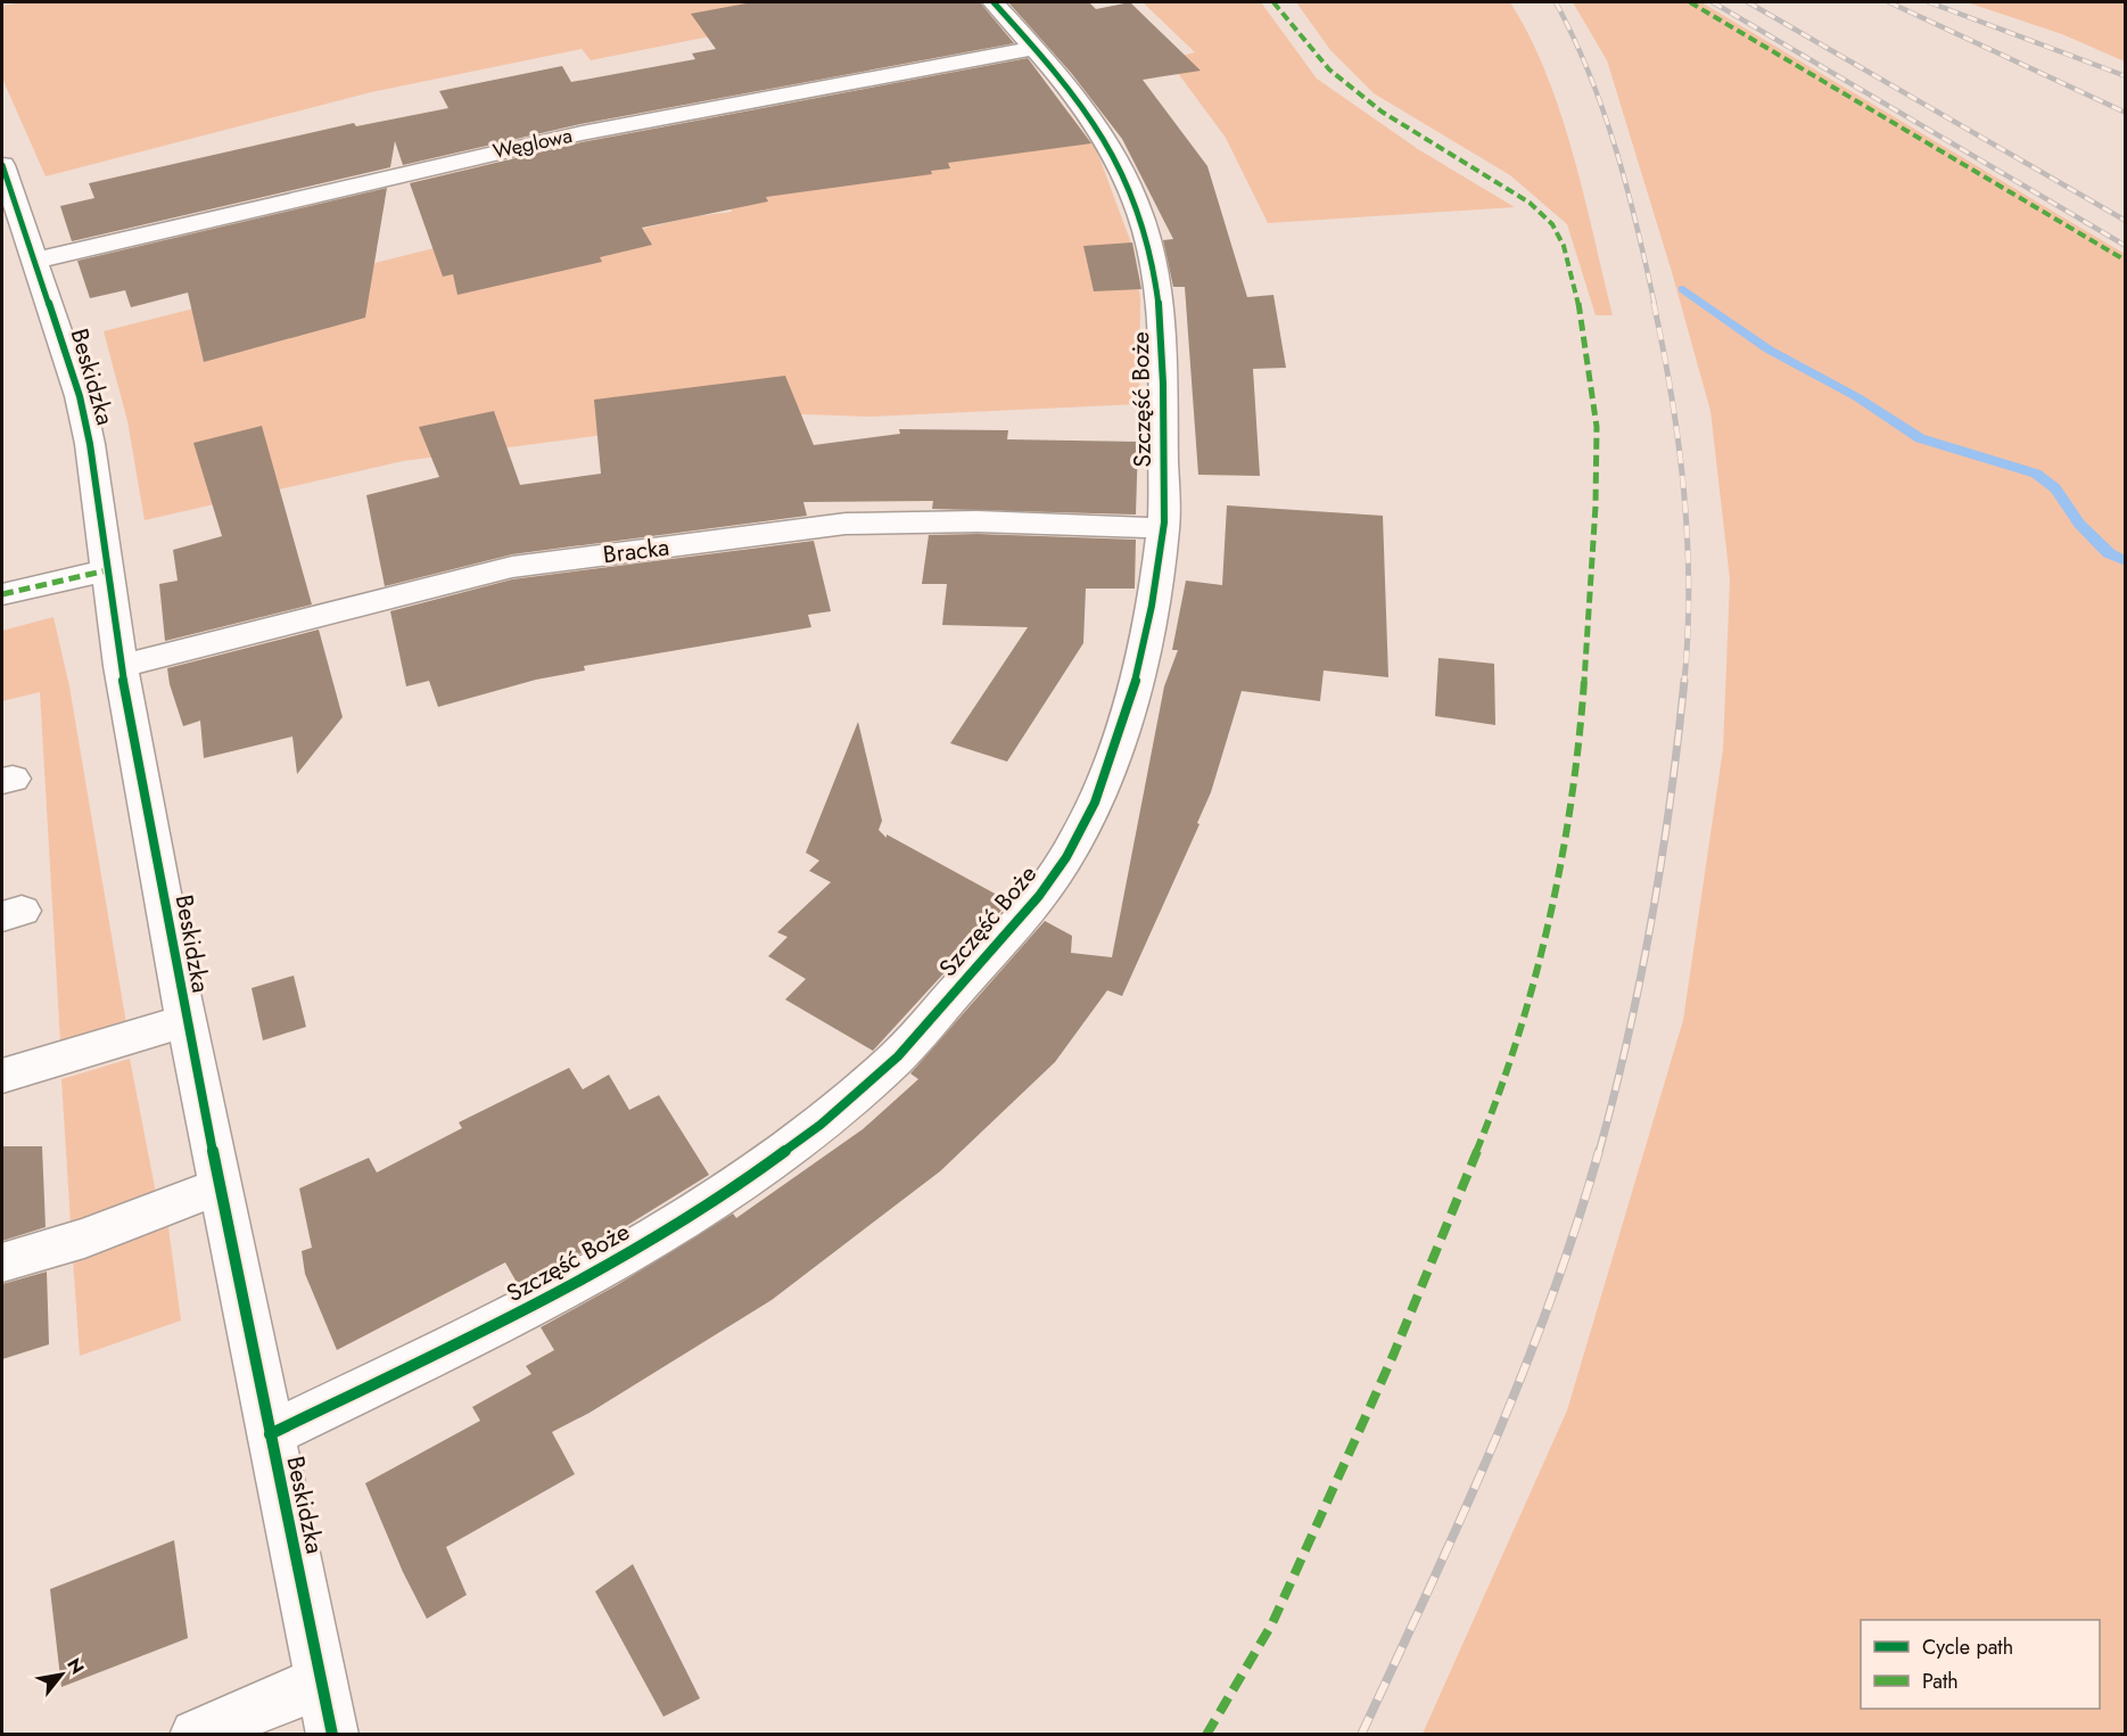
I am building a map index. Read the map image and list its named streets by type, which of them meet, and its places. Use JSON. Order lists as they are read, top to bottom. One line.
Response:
{"streets":{"street":["Węglowa","Beskidzka","Szczęść Boże","Bracka"]},"crossings":[["Węglowa","Beskidzka"],["Węglowa","Szczęść Boże"],["Beskidzka","Szczęść Boże"],["Beskidzka","Bracka"],["Szczęść Boże","Bracka"]],"legend":["Cycle path","Path"],"north":"top right"}
